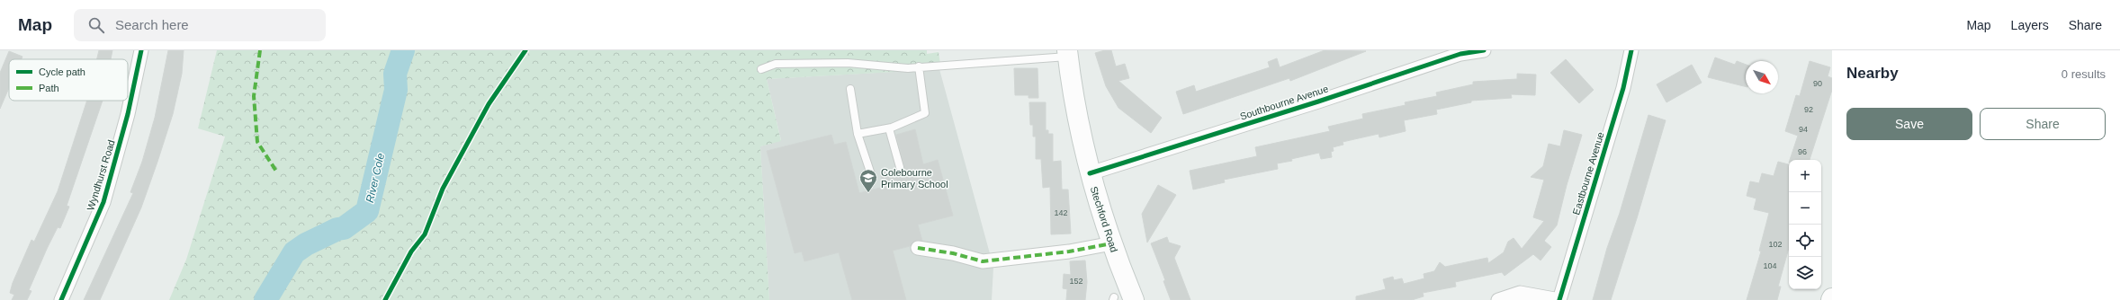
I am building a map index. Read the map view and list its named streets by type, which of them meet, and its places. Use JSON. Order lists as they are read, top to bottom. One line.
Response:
{"streets":{"main road":["Stechford Road"],"street":["Southbourne Avenue","Eastbourne Avenue","Wyndhurst Road"]},"crossings":[["Southbourne Avenue","Stechford Road"]],"water":["River Cole"],"places":{"school or university":["Colebourne Primary School"]},"house_numbers":["90","92","94","96","142","102","104","152"],"legend":["Cycle path","Path"],"north":"bottom right","page":{"header":"Map","search":"Search here","nav":["Map","Layers","Share"],"heading":["Nearby","0 results"],"buttons":["Save","Share"],"map_buttons":["+","−"]}}
